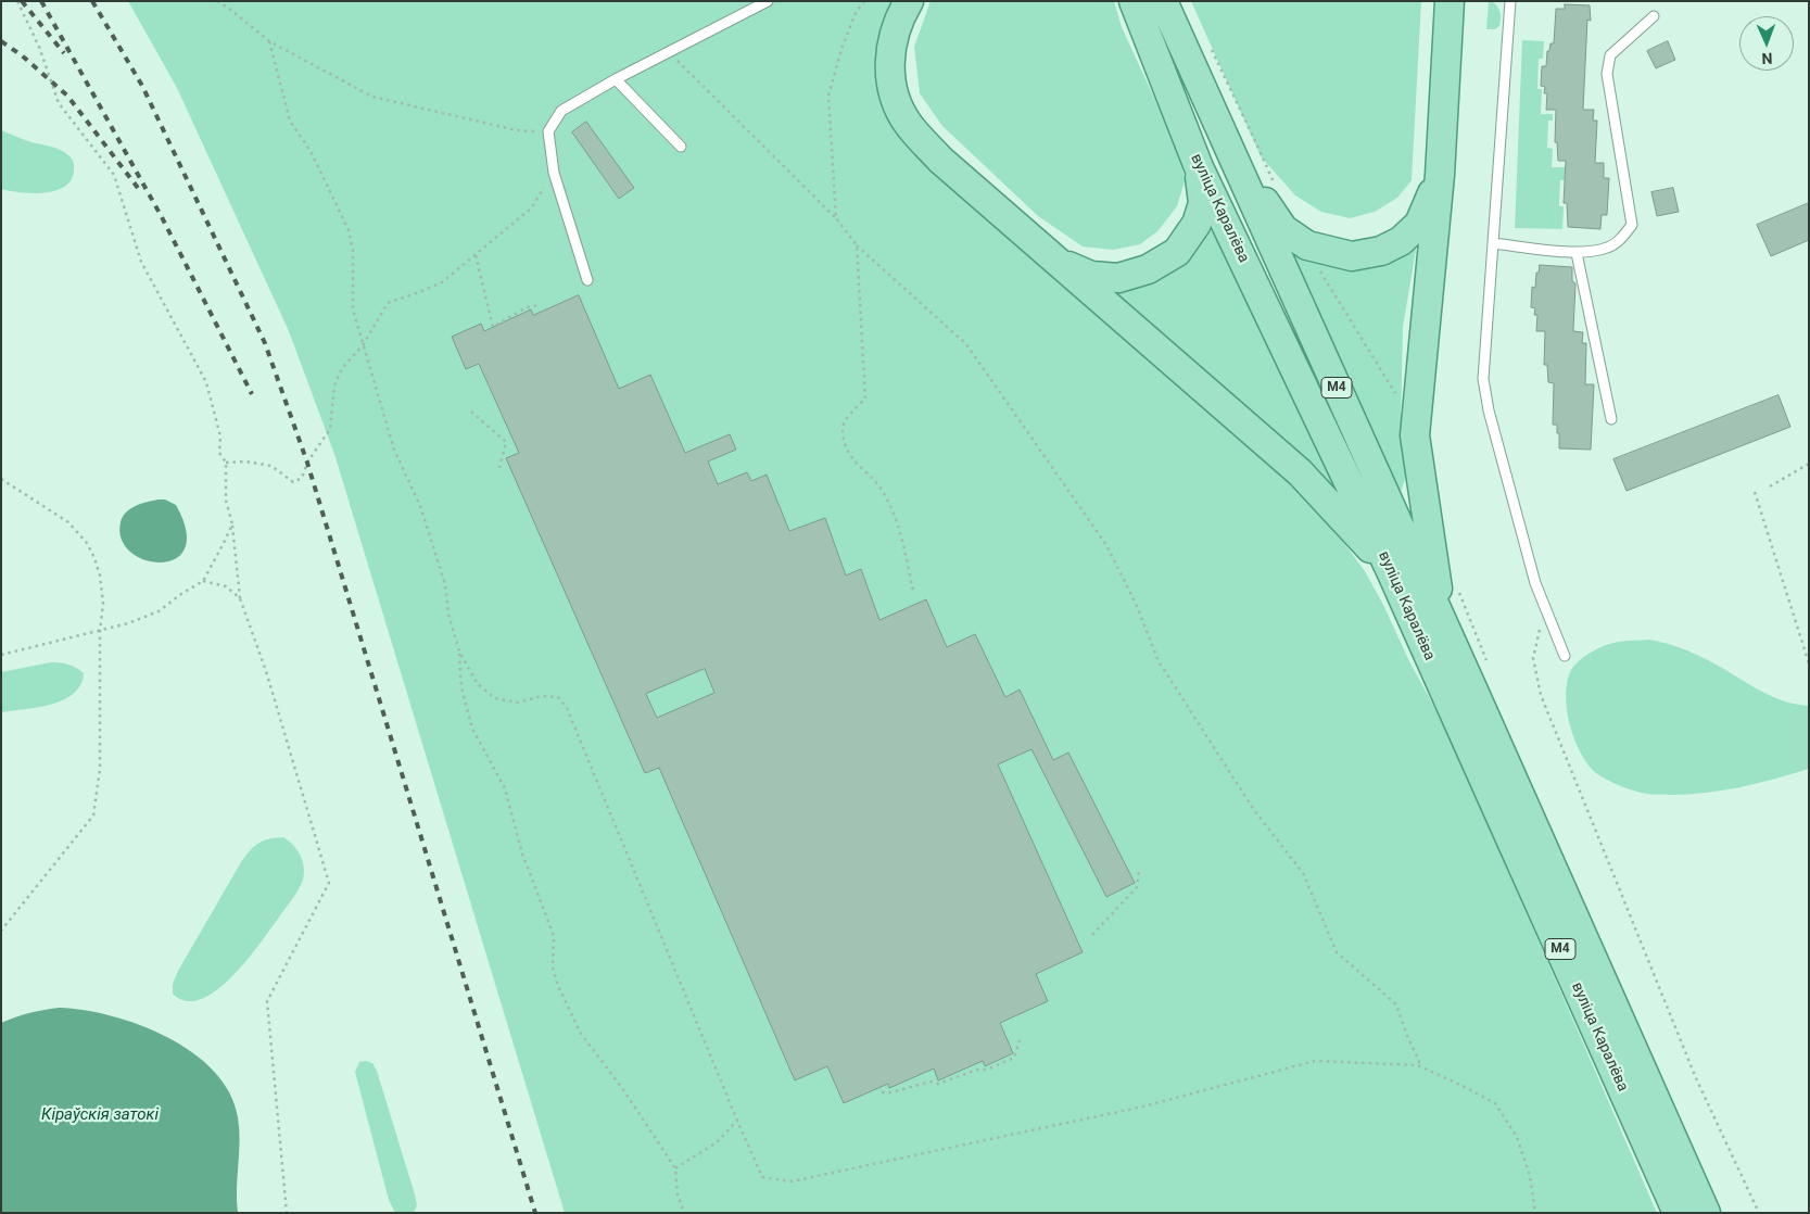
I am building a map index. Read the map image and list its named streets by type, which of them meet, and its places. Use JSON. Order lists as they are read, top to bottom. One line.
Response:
{"streets":{"main road":["вуліца Каралёва","М4"]},"water":["Кіраўскія затокі"],"north":"bottom"}
